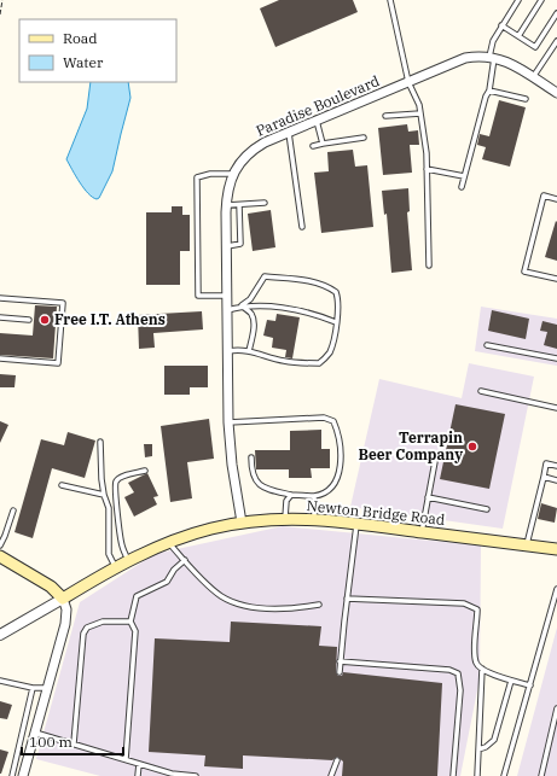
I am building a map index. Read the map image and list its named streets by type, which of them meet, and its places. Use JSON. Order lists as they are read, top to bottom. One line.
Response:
{"streets":{"main road":["Newton Bridge Road"],"street":["Paradise Boulevard"]},"crossings":[["Paradise Boulevard","Newton Bridge Road"]],"places":["Free I.T. Athens","Terrapin Beer Company"],"legend":["Road","Water"],"scale_bar":"100 m"}
